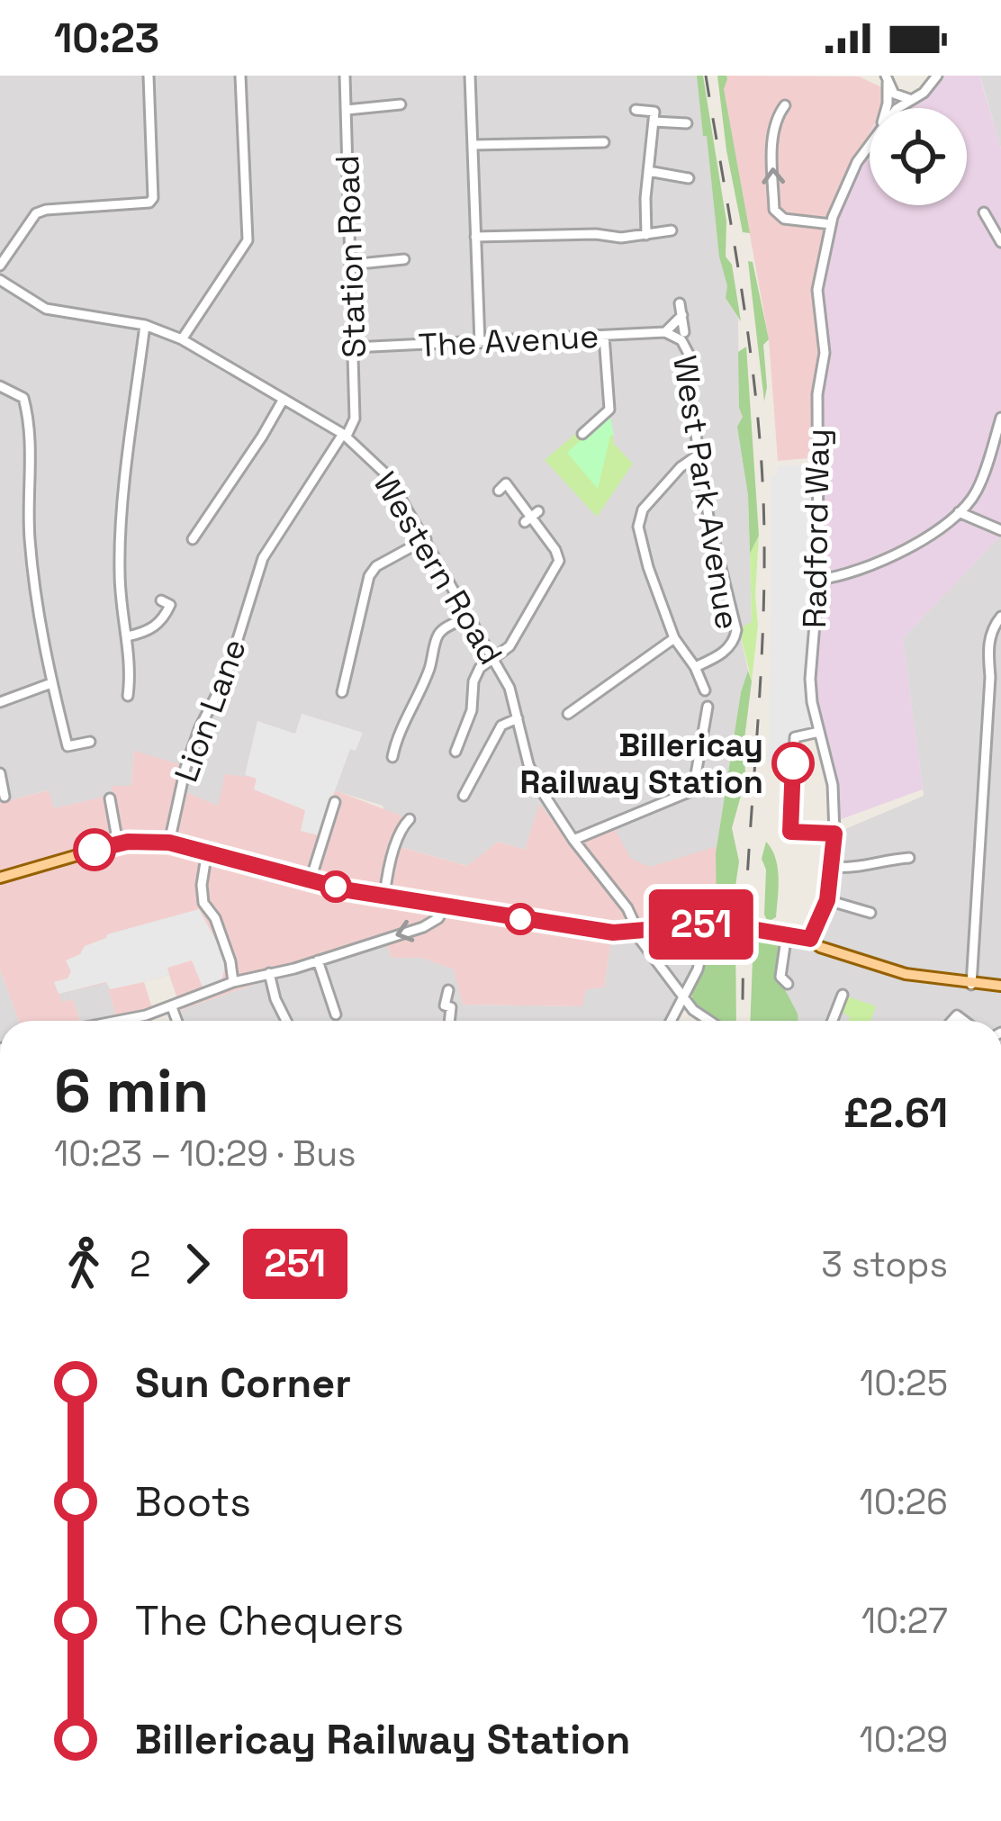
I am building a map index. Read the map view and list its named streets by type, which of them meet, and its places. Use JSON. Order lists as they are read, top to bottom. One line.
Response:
{"streets":{"street":["Station Road","The Avenue","West Park Avenue","Radford Way","Western Road","Lion Lane"]},"crossings":[["Station Road","The Avenue"],["Station Road","Western Road"],["Station Road","Lion Lane"],["The Avenue","West Park Avenue"],["Western Road","Lion Lane"]],"places":["Billericay Railway Station"],"lines":["bus line 251"],"page":{"status":"10:23","on_map":"251","heading":["6 min","10:23 – 10:29 · Bus","£2.61"],"legs":["2","251","3 stops"],"list":[{"name":"Sun Corner","value":"10:25"},{"name":"Boots","value":"10:26"},{"name":"The Chequers","value":"10:27"},{"name":"Billericay Railway Station","value":"10:29"}]}}
